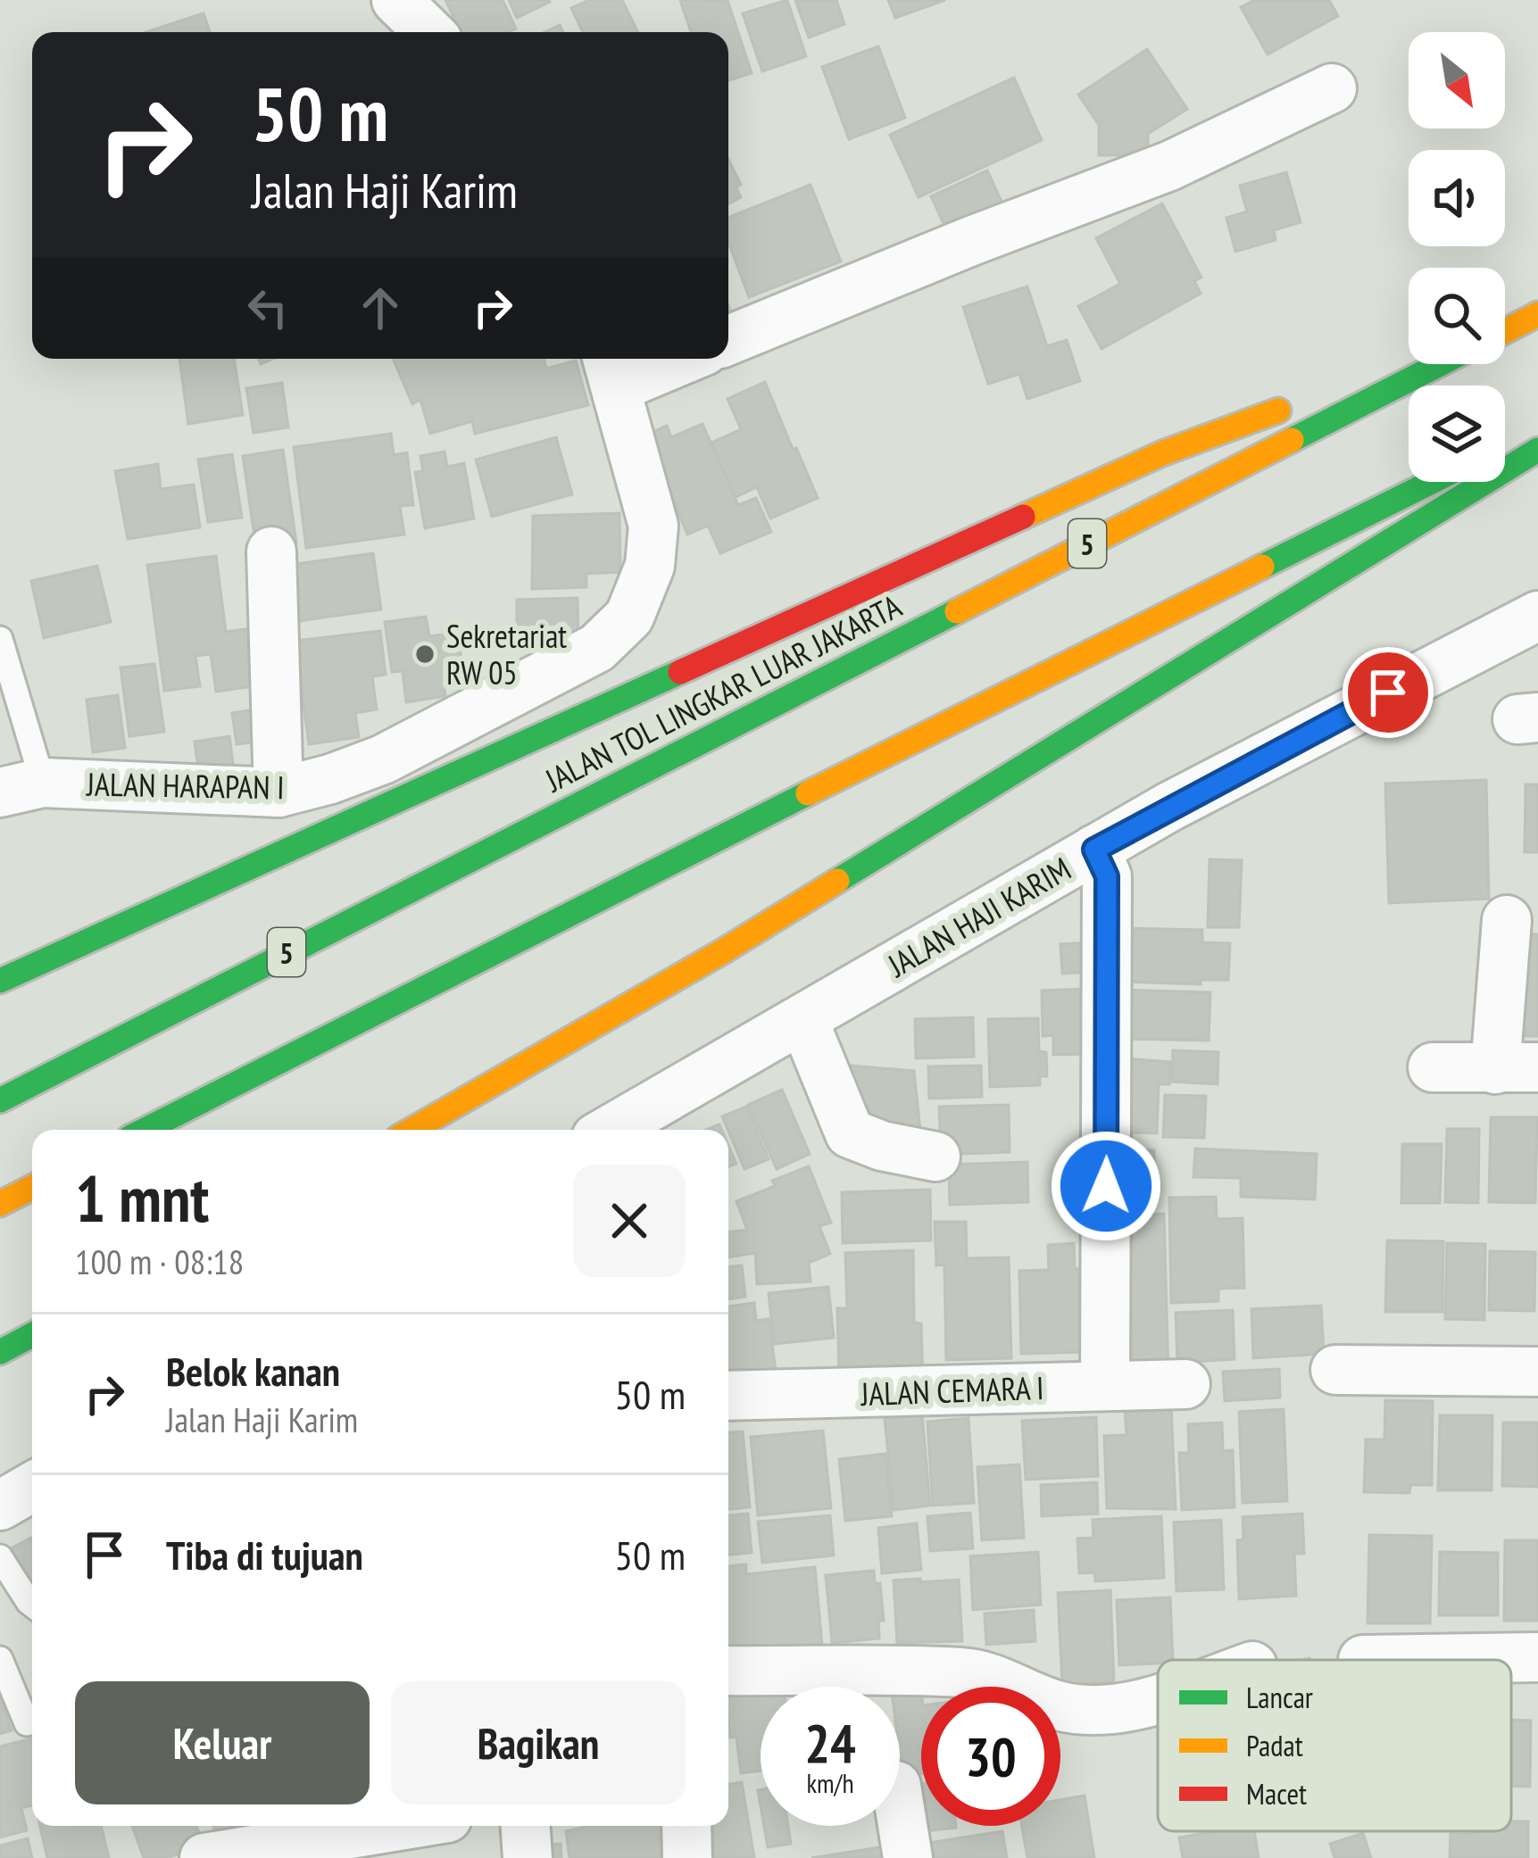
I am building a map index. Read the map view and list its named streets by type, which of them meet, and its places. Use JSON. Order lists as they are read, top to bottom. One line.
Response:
{"streets":{"highway":["5","JALAN TOL LINGKAR LUAR JAKARTA"],"street":["JALAN HARAPAN I","JALAN HAJI KARIM","JALAN CEMARA I"]},"places":["Sekretariat RW 05"],"legend":["Lancar","Padat","Macet"],"north":"bottom right","page":{"turn":["50 m","Jalan Haji Karim"],"heading":["1 mnt","100 m · 08:18"],"list":[{"name":"Belok kanan","note":"Jalan Haji Karim","value":"50 m"},{"name":"Tiba di tujuan","value":"50 m"}],"buttons":["Keluar","Bagikan"],"speed":"24 km/h","limit":"30"}}
